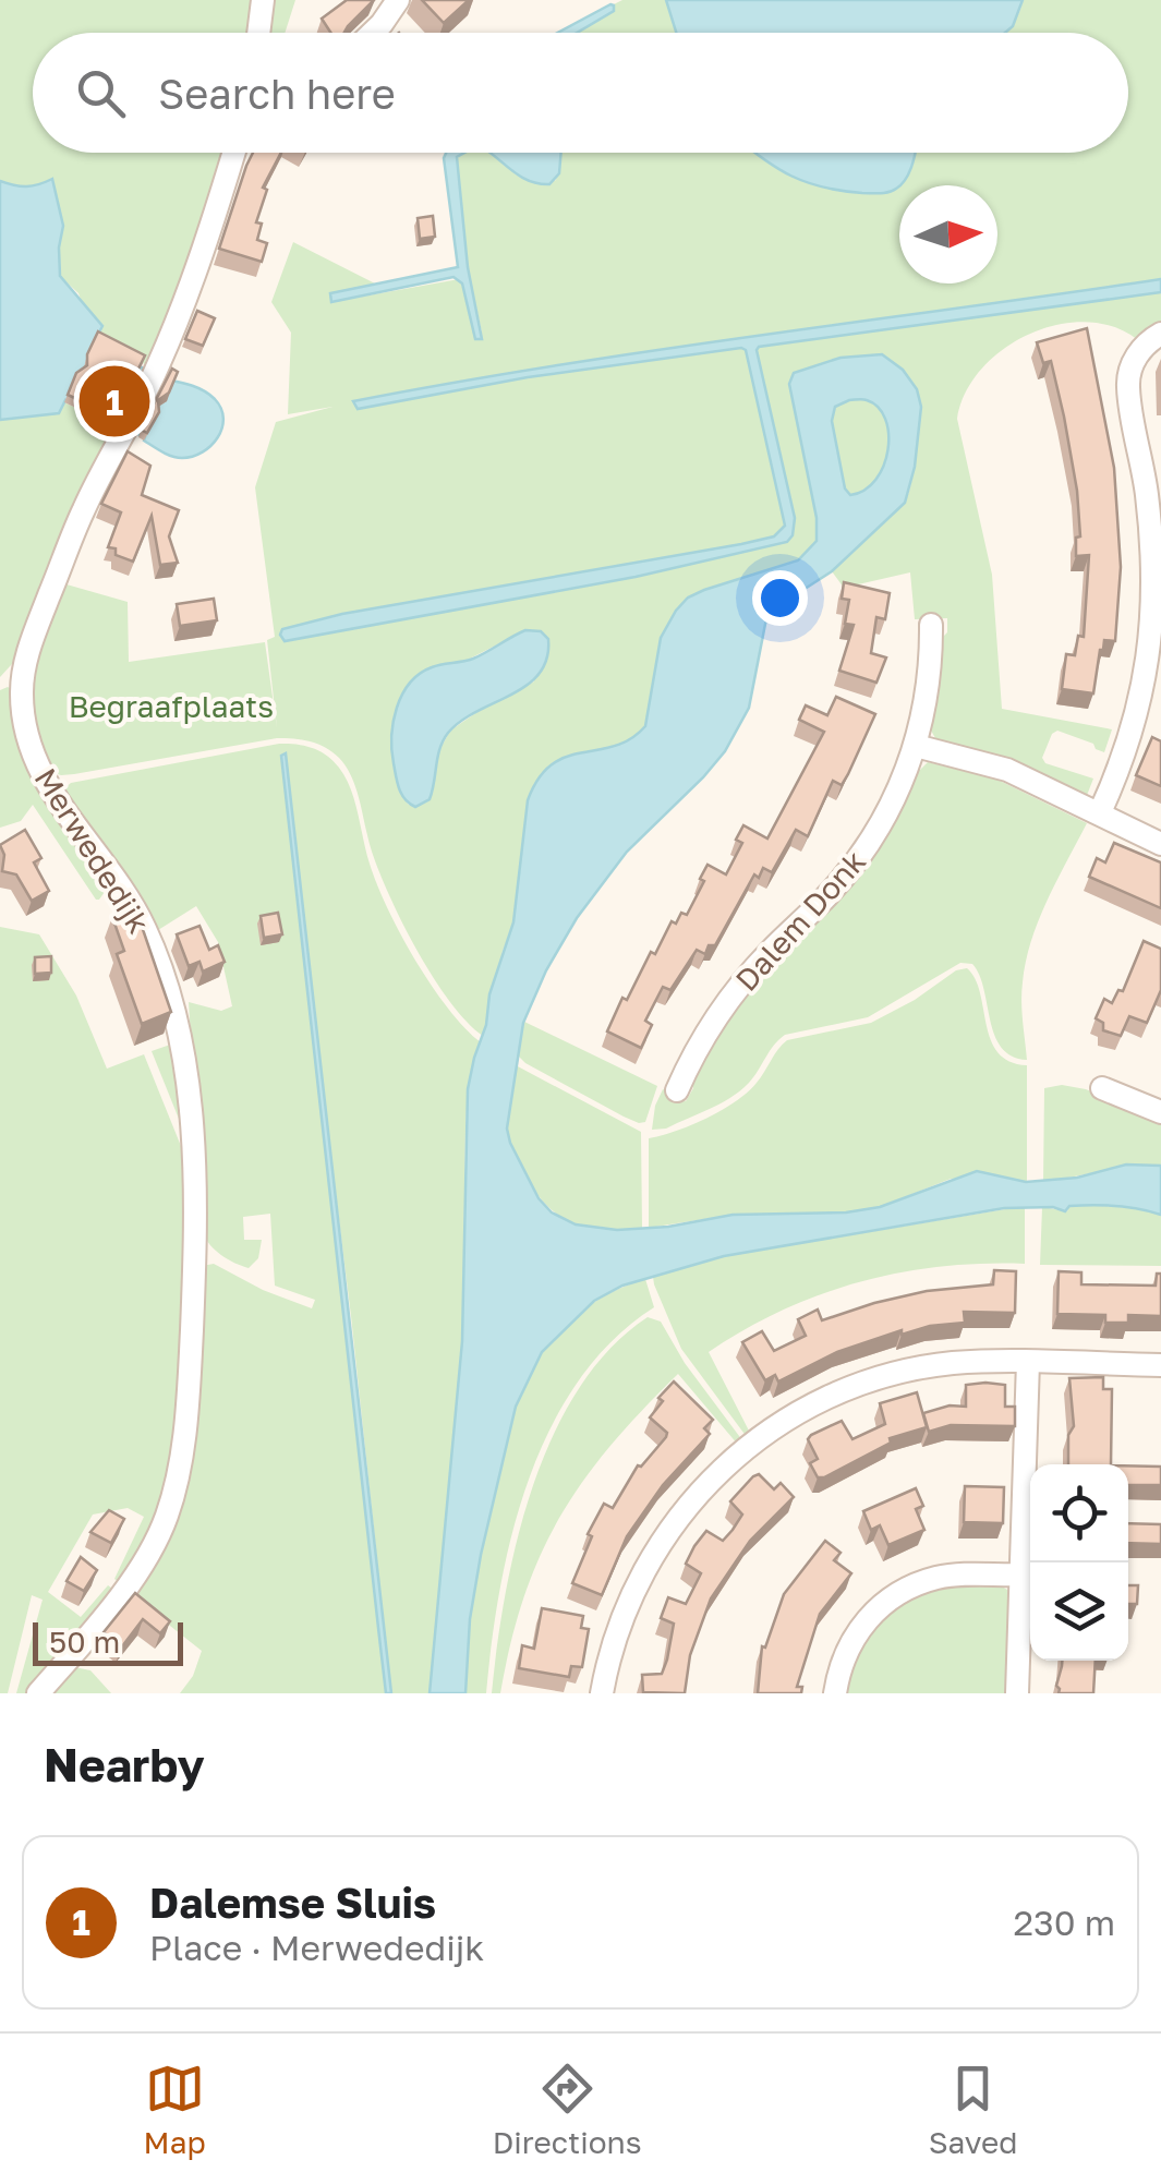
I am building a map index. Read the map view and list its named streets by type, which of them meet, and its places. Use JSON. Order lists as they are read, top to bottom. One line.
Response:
{"streets":{"street":["Merwededijk","Dalem Donk"]},"parks":["Begraafplaats"],"scale_bar":"50 m","north":"right","page":{"search":"Search here","pins":"1","scale":"50 m","heading":"Nearby","list":[{"mark":"1","name":"Dalemse Sluis","note":"Place · Merwededijk","value":"230 m"}],"nav":["Map","Directions","Saved"]}}
